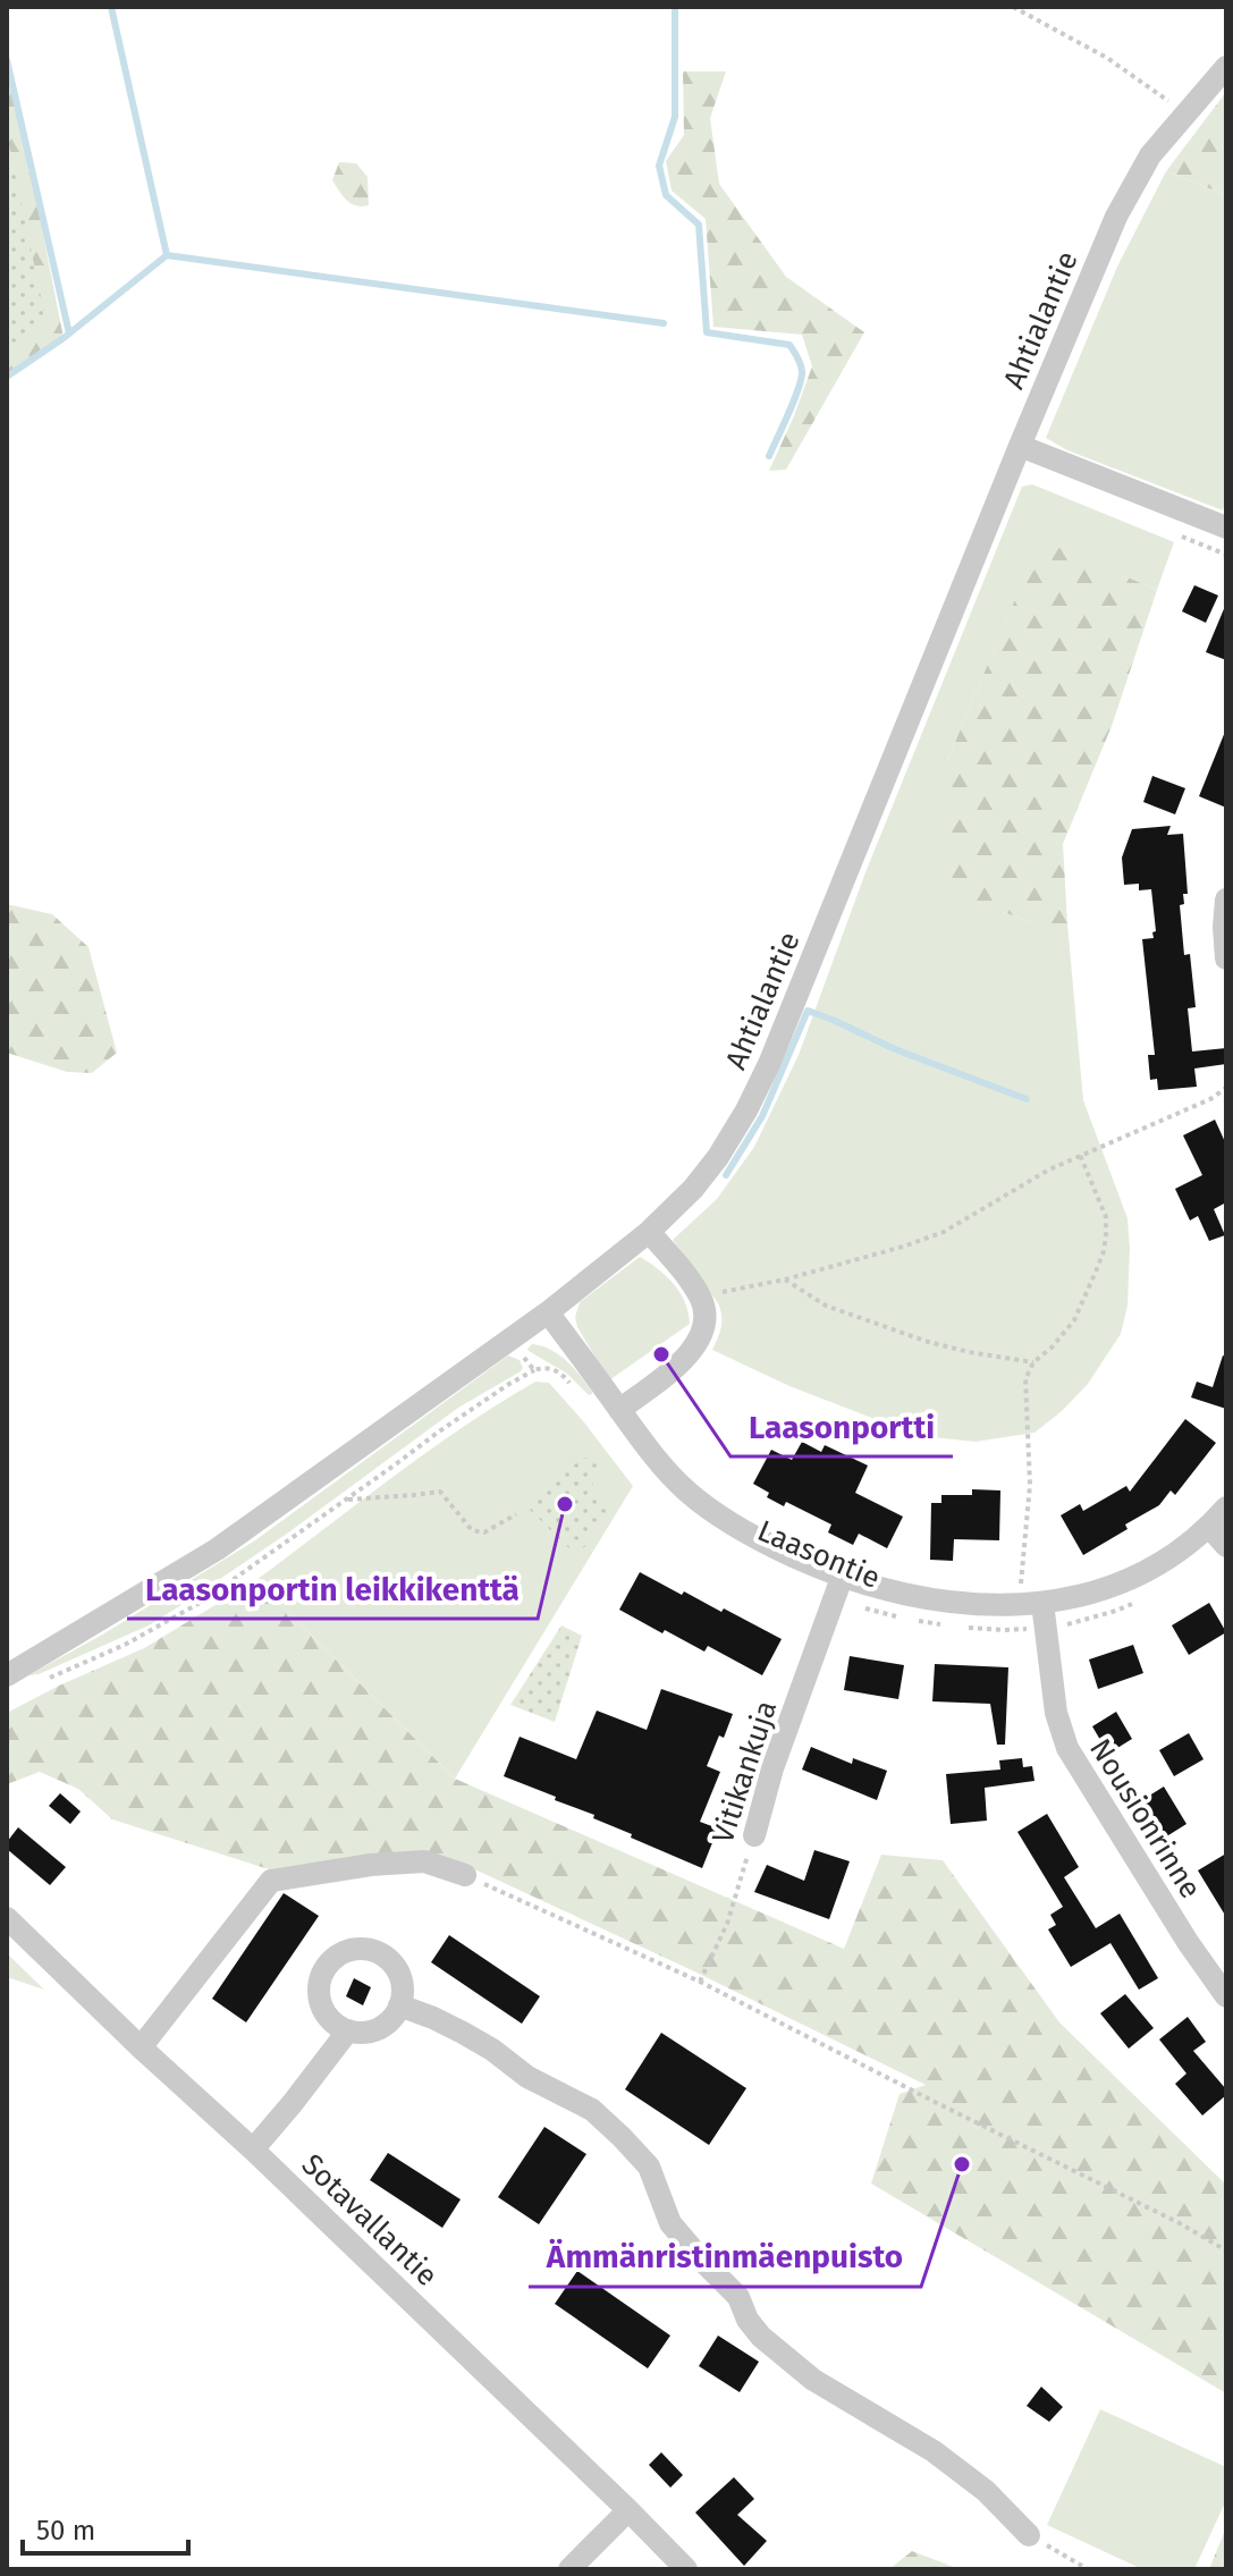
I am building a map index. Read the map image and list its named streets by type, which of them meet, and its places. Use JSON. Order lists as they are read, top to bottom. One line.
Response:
{"streets":{"street":["Ahtialantie","Laasontie","Vitikankuja","Nousionrinne","Sotavallantie"]},"crossings":[["Ahtialantie","Laasontie"],["Laasontie","Vitikankuja"],["Laasontie","Nousionrinne"]],"places":["Laasonportti","Laasonportin leikkikenttä","Ämmänristinmäenpuisto"],"scale_bar":"50 m"}
